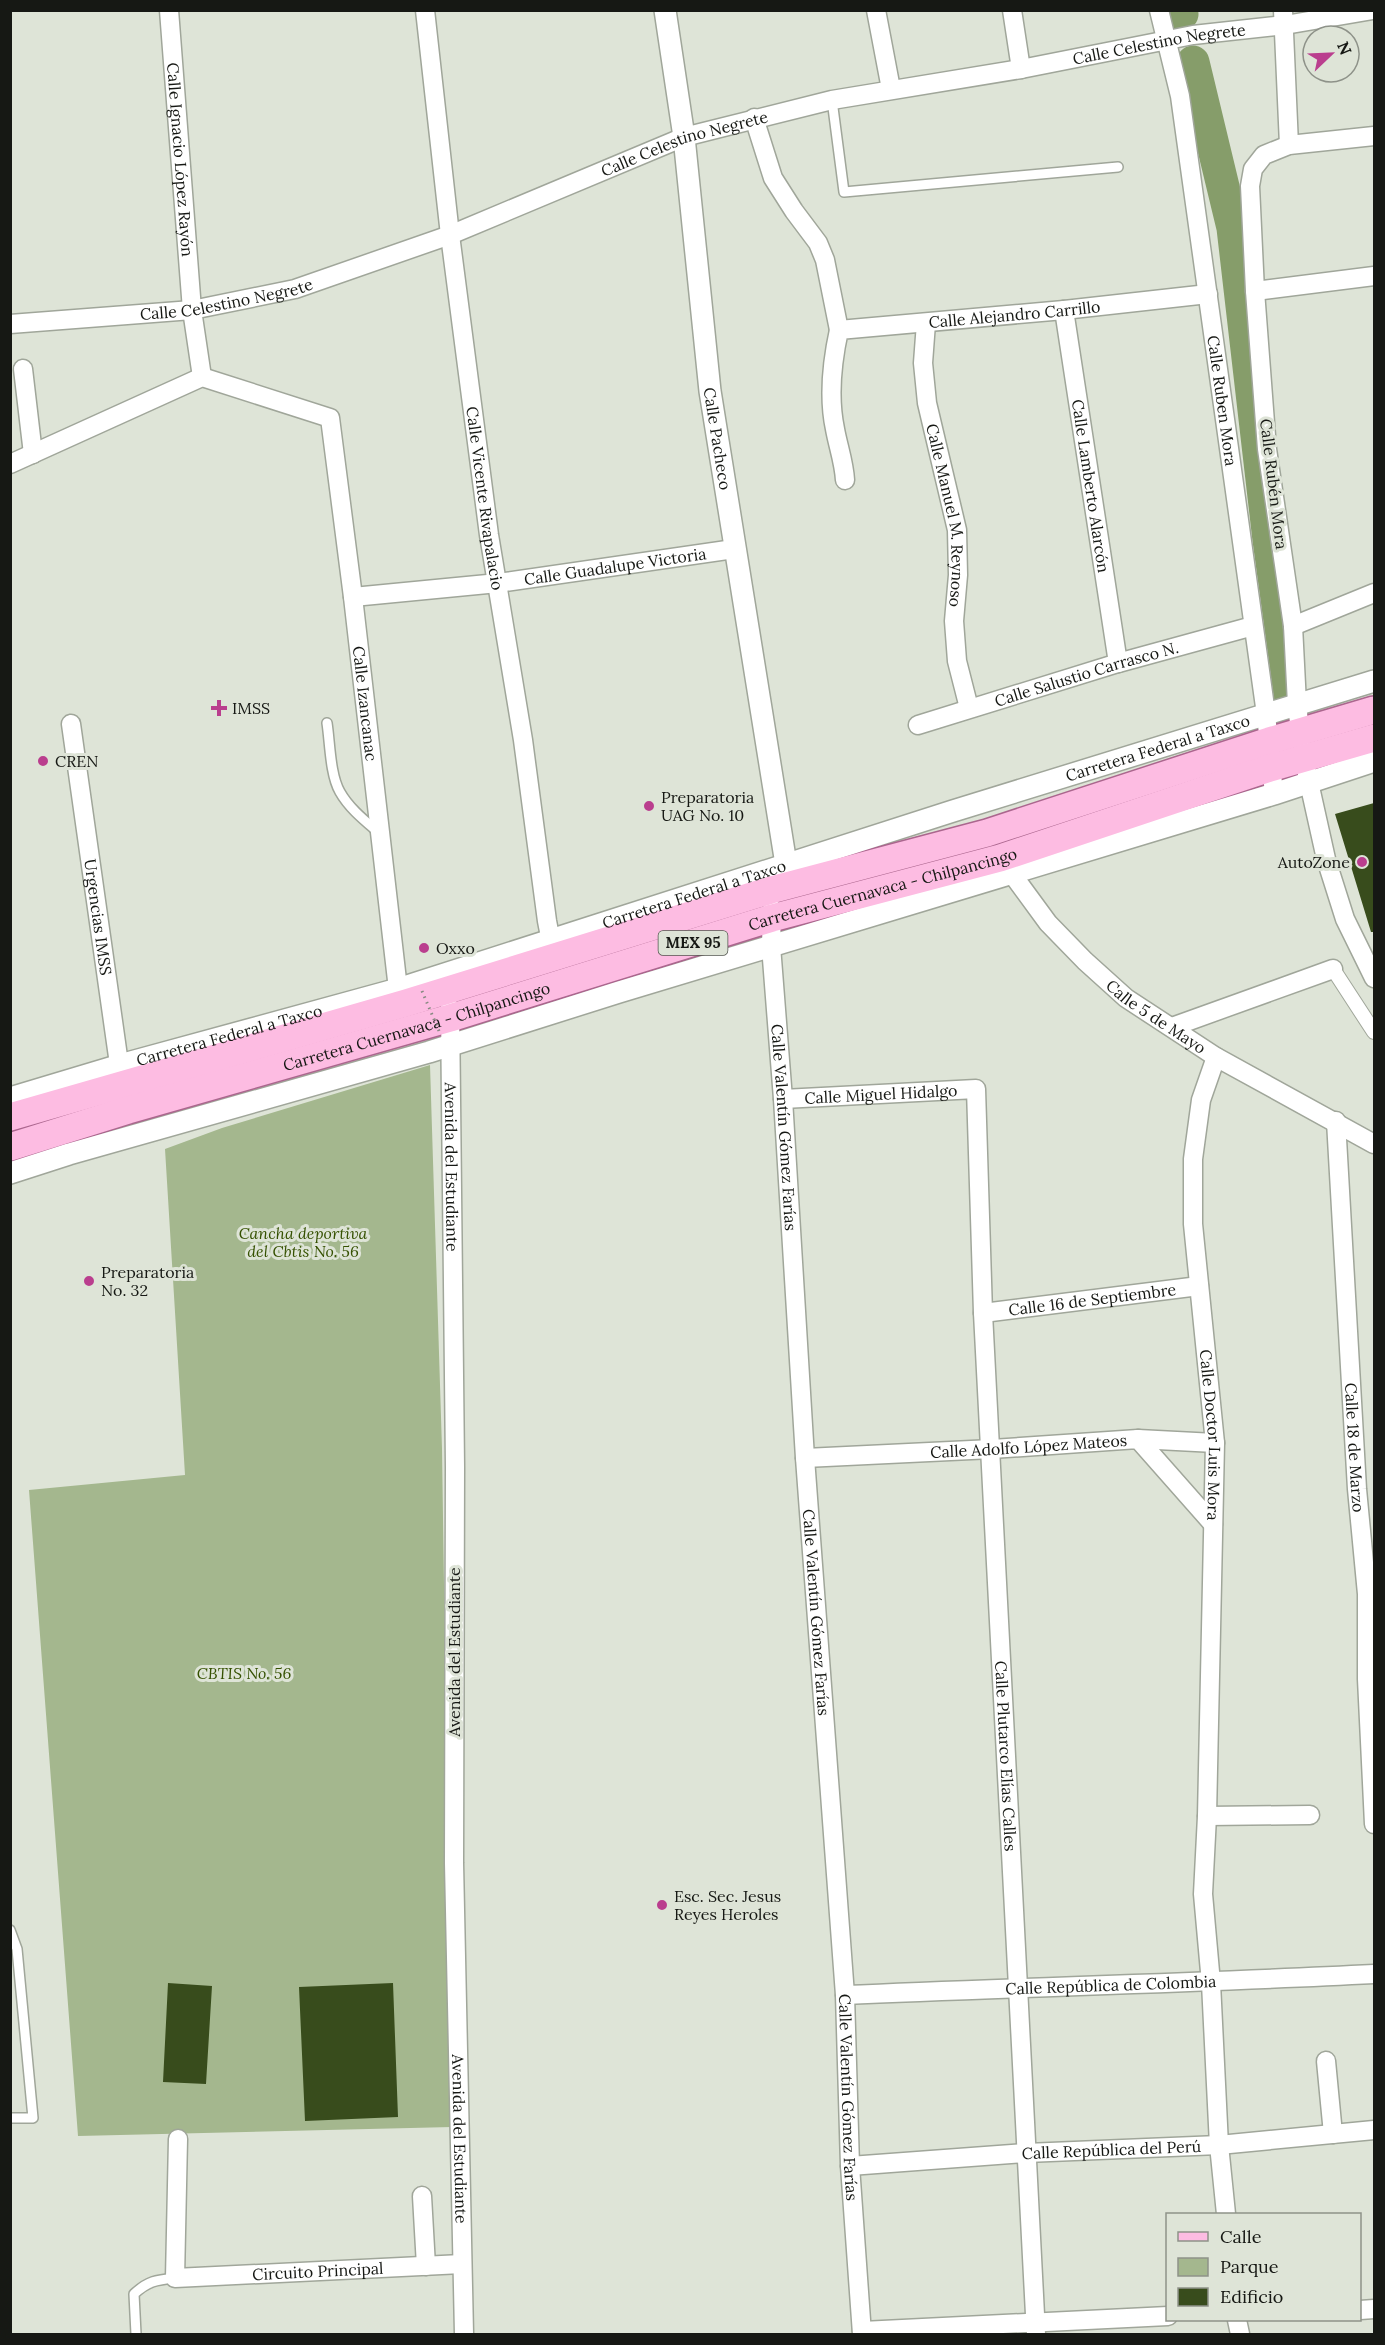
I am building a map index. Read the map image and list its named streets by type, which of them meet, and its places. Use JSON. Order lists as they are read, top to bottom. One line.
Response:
{"streets":{"main road":["Carretera Cuernavaca - Chilpancingo","MEX 95"],"street":["Calle Celestino Negrete","Calle Ignacio López Rayón","Calle Alejandro Carrillo","Calle Ruben Mora","Calle Pacheco","Calle Rubén Mora","Calle Lamberto Alarcón","Calle Vicente Rivapalacio","Calle Manuel M. Reynoso","Calle Guadalupe Victoria","Calle Salustio Carrasco N.","Calle Izancanac","Carretera Federal a Taxco","Urgencias IMSS","Calle 5 de Mayo","Calle Miguel Hidalgo","Calle Valentín Gómez Farías","Avenida del Estudiante","Calle 16 de Septiembre","Calle Doctor Luis Mora","Calle Adolfo López Mateos","Calle 18 de Marzo","Calle Plutarco Elías Calles","Calle República de Colombia","Calle República del Perú","Circuito Principal"]},"crossings":[["Calle Celestino Negrete","Calle Ignacio López Rayón"],["Calle Celestino Negrete","Calle Ruben Mora"],["Calle Celestino Negrete","Calle Pacheco"],["Calle Celestino Negrete","Calle Vicente Rivapalacio"],["Calle Ignacio López Rayón","Calle Izancanac"],["Calle Alejandro Carrillo","Calle Ruben Mora"],["Calle Alejandro Carrillo","Calle Lamberto Alarcón"],["Calle Alejandro Carrillo","Calle Manuel M. Reynoso"],["Calle Ruben Mora","Calle Salustio Carrasco N."],["Calle Ruben Mora","Carretera Federal a Taxco"],["Calle Ruben Mora","Carretera Cuernavaca - Chilpancingo"],["Calle Pacheco","Calle Guadalupe Victoria"],["Calle Pacheco","Carretera Federal a Taxco"],["Calle Rubén Mora","Carretera Federal a Taxco"],["Calle Rubén Mora","Carretera Cuernavaca - Chilpancingo"],["Calle Lamberto Alarcón","Calle Salustio Carrasco N."],["Calle Vicente Rivapalacio","Calle Guadalupe Victoria"],["Calle Vicente Rivapalacio","Carretera Cuernavaca - Chilpancingo"],["Calle Manuel M. Reynoso","Calle Salustio Carrasco N."],["Calle Guadalupe Victoria","Calle Izancanac"],["Calle Izancanac","Carretera Federal a Taxco"],["Carretera Federal a Taxco","Carretera Cuernavaca - Chilpancingo"],["Carretera Federal a Taxco","Urgencias IMSS"],["Carretera Federal a Taxco","Avenida del Estudiante"],["Carretera Cuernavaca - Chilpancingo","Urgencias IMSS"],["Carretera Cuernavaca - Chilpancingo","Calle 5 de Mayo"],["Carretera Cuernavaca - Chilpancingo","Calle Valentín Gómez Farías"],["Carretera Cuernavaca - Chilpancingo","Avenida del Estudiante"],["Calle 5 de Mayo","Calle Doctor Luis Mora"],["Calle 5 de Mayo","Calle 18 de Marzo"],["Calle Miguel Hidalgo","Calle Valentín Gómez Farías"],["Calle Miguel Hidalgo","Calle Plutarco Elías Calles"],["Calle Valentín Gómez Farías","Calle Adolfo López Mateos"],["Calle Valentín Gómez Farías","Calle República de Colombia"],["Calle Valentín Gómez Farías","Calle República del Perú"],["Avenida del Estudiante","Circuito Principal"],["Calle 16 de Septiembre","Calle Doctor Luis Mora"],["Calle 16 de Septiembre","Calle Plutarco Elías Calles"],["Calle Doctor Luis Mora","Calle Adolfo López Mateos"],["Calle Doctor Luis Mora","Calle República de Colombia"],["Calle Doctor Luis Mora","Calle República del Perú"],["Calle Adolfo López Mateos","Calle Plutarco Elías Calles"],["Calle Plutarco Elías Calles","Calle República de Colombia"],["Calle Plutarco Elías Calles","Calle República del Perú"]],"parks":["Cancha deportiva del Cbtis No. 56","CBTIS No. 56"],"places":{"health":["IMSS"],"other":["CREN","Preparatoria UAG No. 10","AutoZone","Oxxo","Preparatoria No. 32","Esc. Sec. Jesus Reyes Heroles"]},"legend":["Calle","Parque","Edificio"],"north":"top right"}
